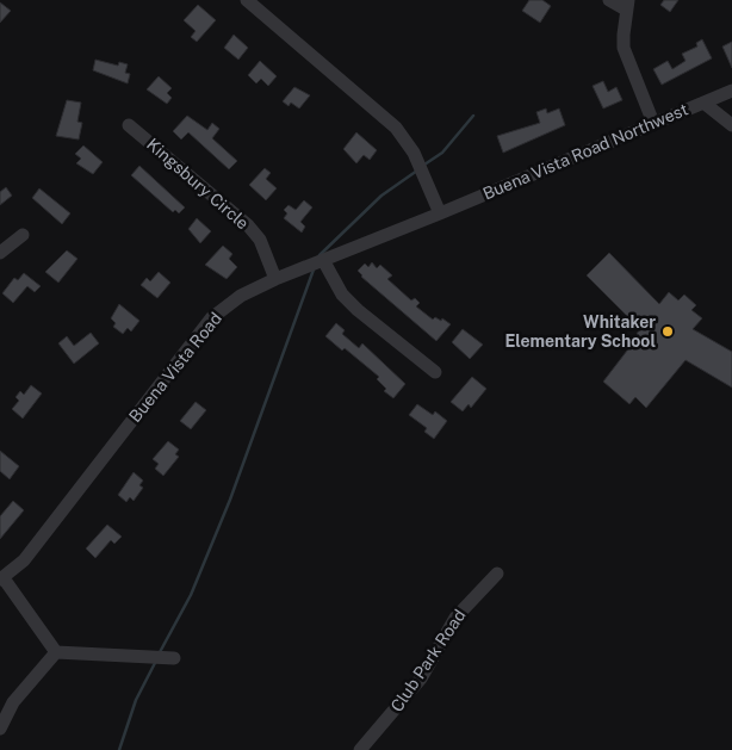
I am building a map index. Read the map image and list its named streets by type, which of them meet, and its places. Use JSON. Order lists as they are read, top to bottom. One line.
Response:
{"streets":{"street":["Buena Vista Road Northwest","Kingsbury Circle","Buena Vista Road","Club Park Road"]},"crossings":[["Buena Vista Road Northwest","Buena Vista Road"],["Kingsbury Circle","Buena Vista Road"]],"places":["Whitaker Elementary School"]}
